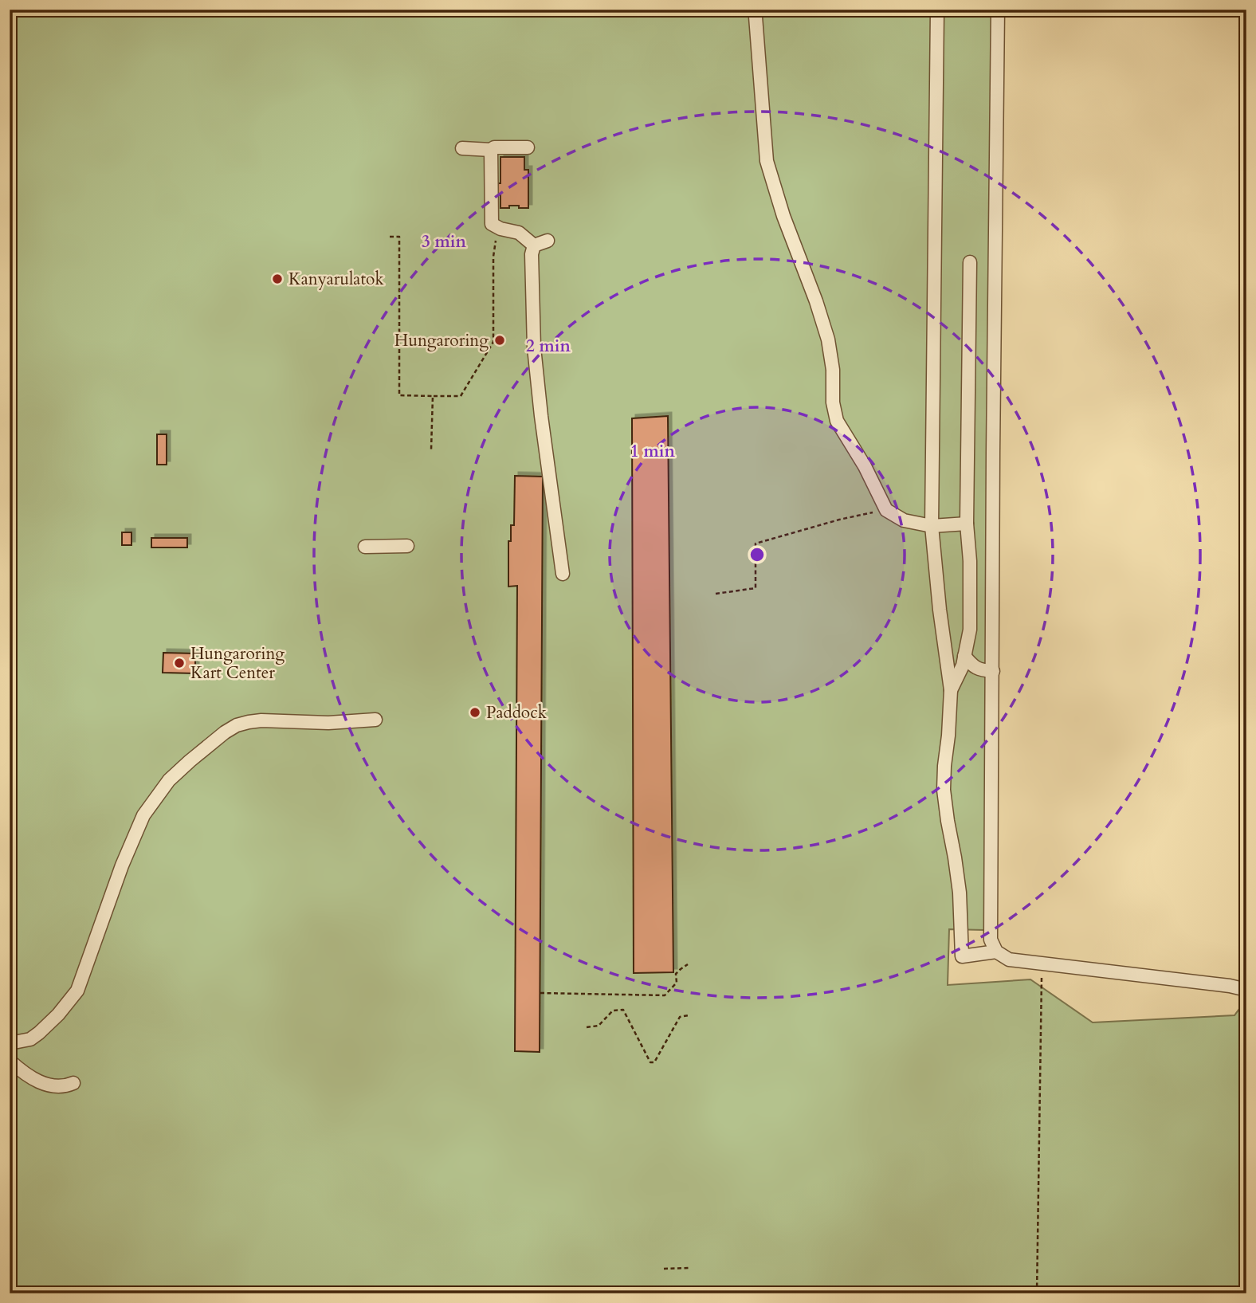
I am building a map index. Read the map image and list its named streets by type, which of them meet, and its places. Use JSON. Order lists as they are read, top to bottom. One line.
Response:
{"places":["Kanyarulatok","Hungaroring","Hungaroring Kart Center","Paddock"],"rings":["3 min","2 min","1 min"]}
